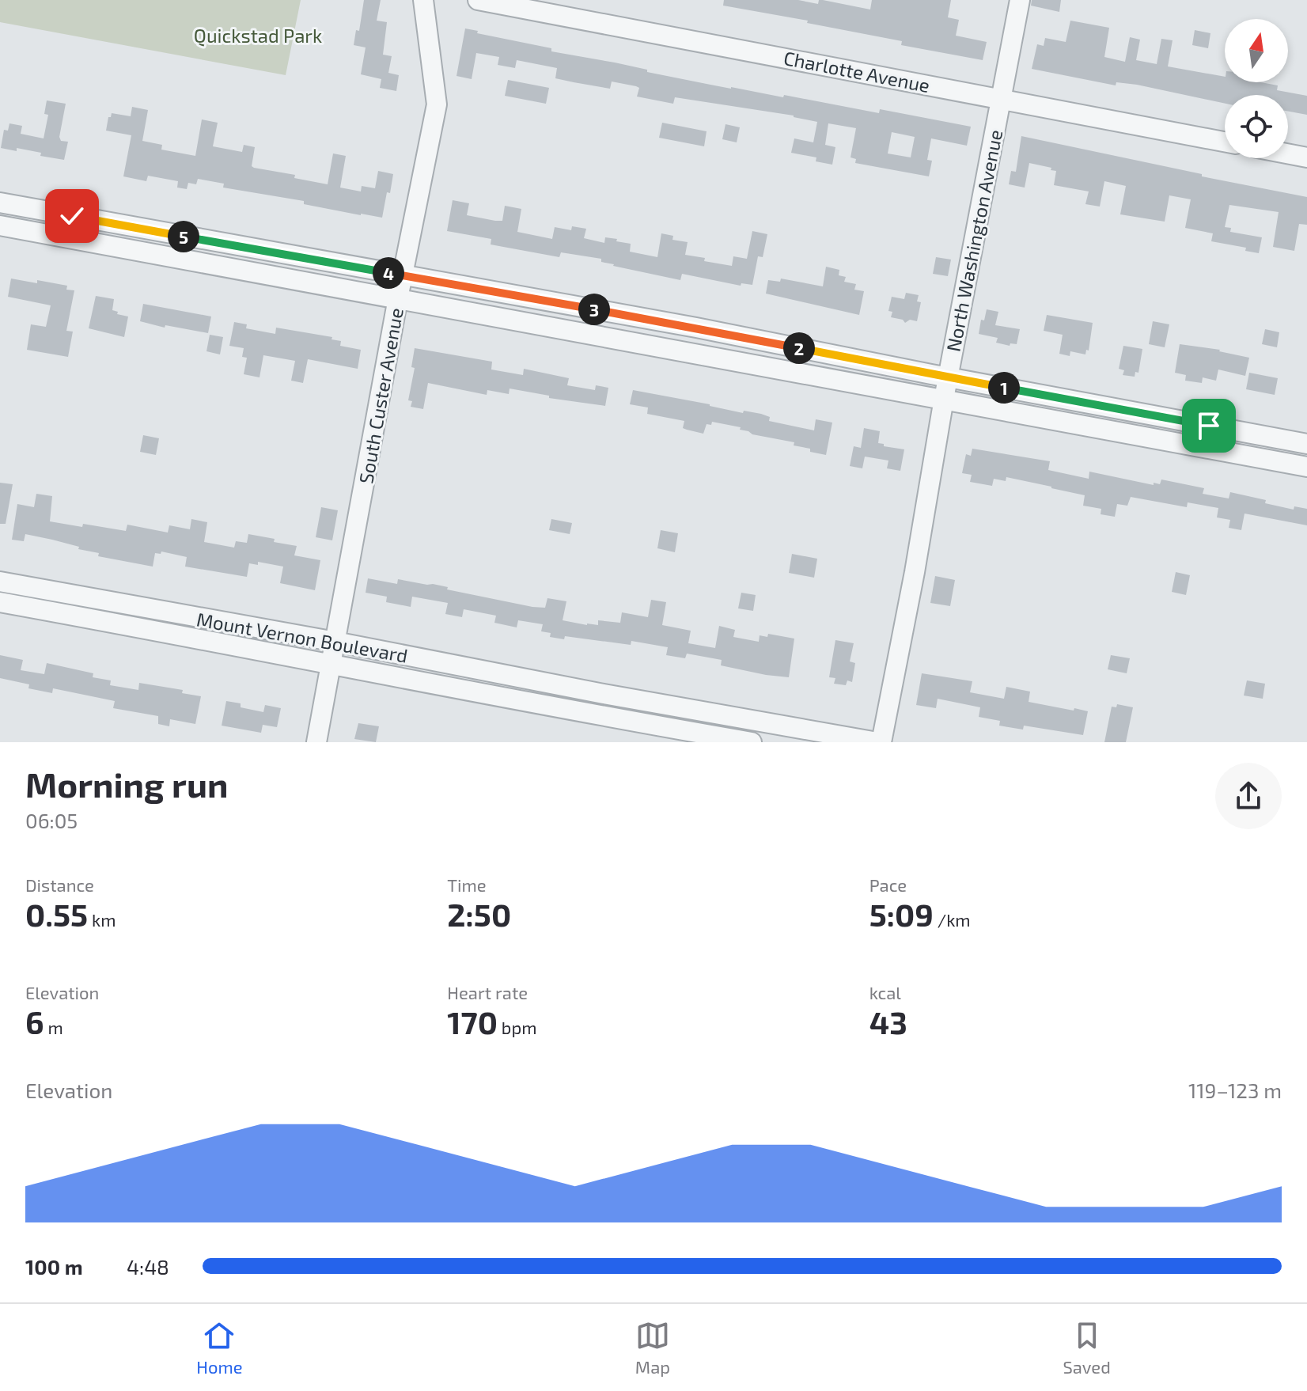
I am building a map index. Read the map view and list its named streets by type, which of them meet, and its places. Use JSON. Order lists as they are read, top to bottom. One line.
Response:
{"streets":{"street":["Charlotte Avenue","North Washington Avenue","South Custer Avenue","Mount Vernon Boulevard"]},"crossings":[["Charlotte Avenue","North Washington Avenue"],["North Washington Avenue","Mount Vernon Boulevard"],["South Custer Avenue","Mount Vernon Boulevard"]],"parks":["Quickstad Park"],"north":"top","page":{"pins":["5","4","3","2","1"],"heading":["Morning run","06:05"],"stats":[["Distance","0.55 km"],["Time","2:50"],["Pace","5:09 /km"],["Elevation","6 m"],["Heart rate","170 bpm"],["kcal","43"]],"chart":["Elevation","119–123 m"],"list":[{"name":"100 m","note":"4:48"}],"tabs":["Home","Map","Saved"]}}
